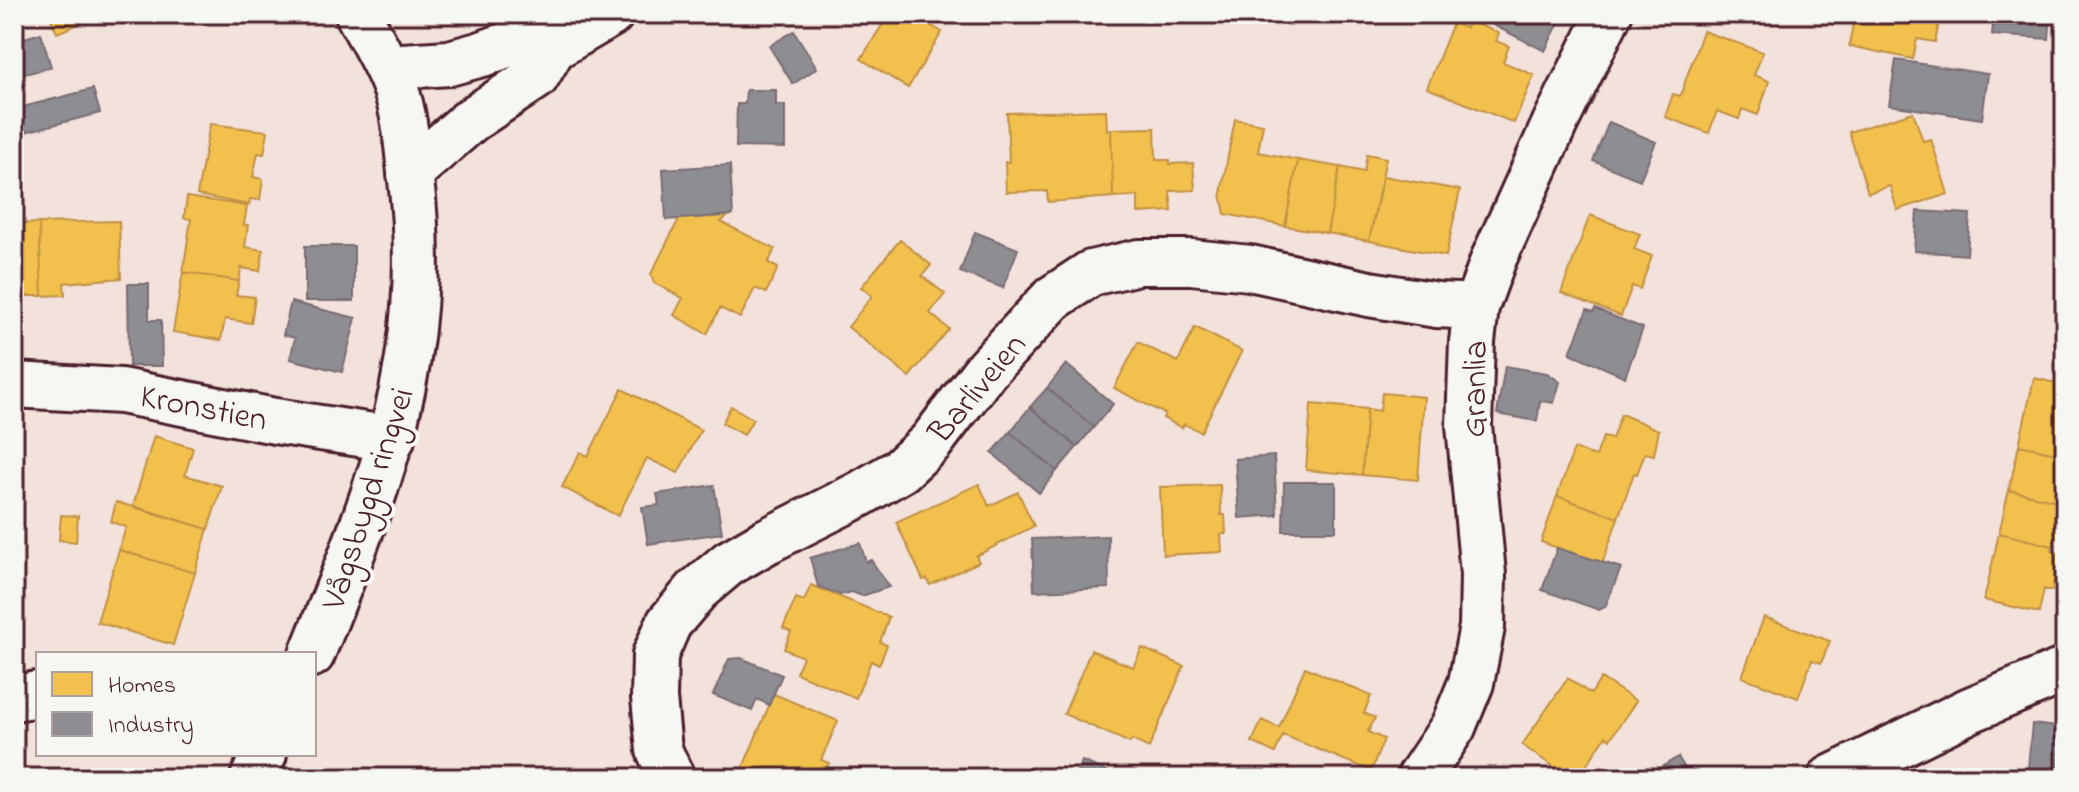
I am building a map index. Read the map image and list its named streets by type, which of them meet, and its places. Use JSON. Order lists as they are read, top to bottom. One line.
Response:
{"streets":{"street":["Barliveien","Granlia","Kronstien","Vågsbygd ringvei"]},"crossings":[["Barliveien","Granlia"],["Kronstien","Vågsbygd ringvei"]],"legend":["Homes","Industry"]}
